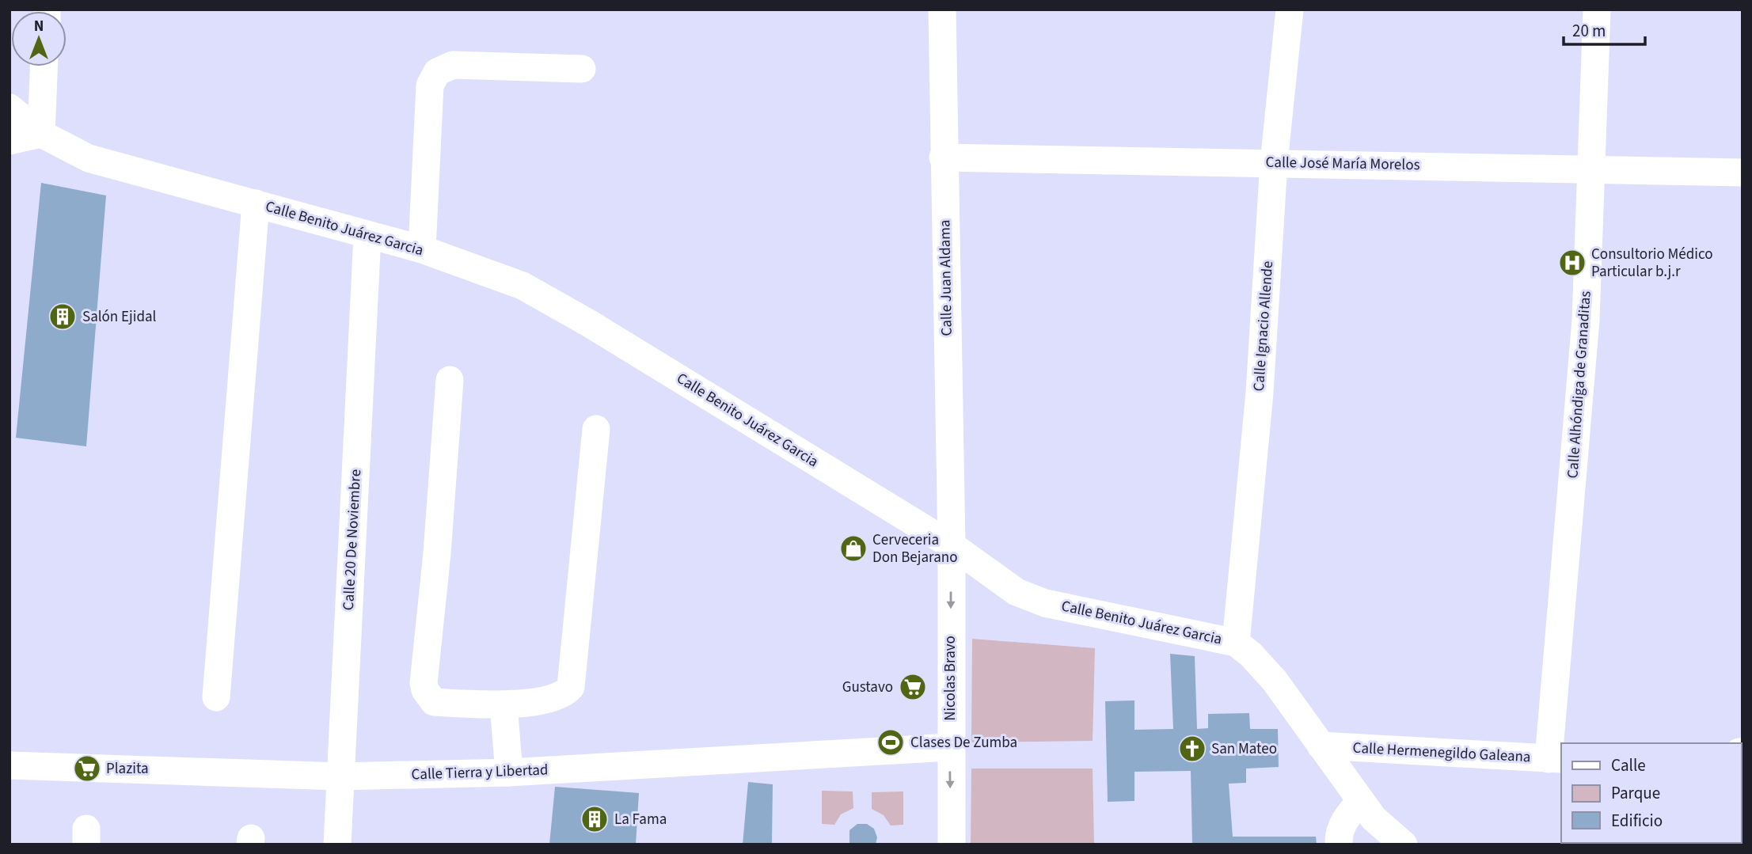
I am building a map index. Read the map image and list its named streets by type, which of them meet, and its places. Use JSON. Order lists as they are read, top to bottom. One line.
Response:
{"streets":{"street":["Calle José María Morelos","Calle Benito Juárez Garcia","Calle Juan Aldama","Calle Ignacio Allende","Calle Alhóndiga de Granaditas","Calle 20 De Noviembre","Nicolas Bravo","Calle Hermenegildo Galeana","Calle Tierra y Libertad"]},"crossings":[["Calle José María Morelos","Calle Juan Aldama"],["Calle José María Morelos","Calle Ignacio Allende"],["Calle José María Morelos","Calle Alhóndiga de Granaditas"],["Calle Benito Juárez Garcia","Calle Juan Aldama"],["Calle Benito Juárez Garcia","Calle Ignacio Allende"],["Calle Benito Juárez Garcia","Calle 20 De Noviembre"],["Calle Benito Juárez Garcia","Nicolas Bravo"],["Calle Benito Juárez Garcia","Calle Hermenegildo Galeana"],["Calle Juan Aldama","Nicolas Bravo"],["Calle Alhóndiga de Granaditas","Calle Hermenegildo Galeana"],["Calle 20 De Noviembre","Calle Tierra y Libertad"],["Nicolas Bravo","Calle Tierra y Libertad"]],"one_way":["Nicolas Bravo"],"places":{"hospital":["Consultorio Médico Particular b.j.r"],"building":["Salón Ejidal","La Fama"],"shop":["Cerveceria Don Bejarano"],"supermarket":["Gustavo","Plazita"],"sports":["Clases De Zumba"],"church":["San Mateo"]},"legend":["Calle","Parque","Edificio"],"scale_bar":"20 m","north":"top"}
